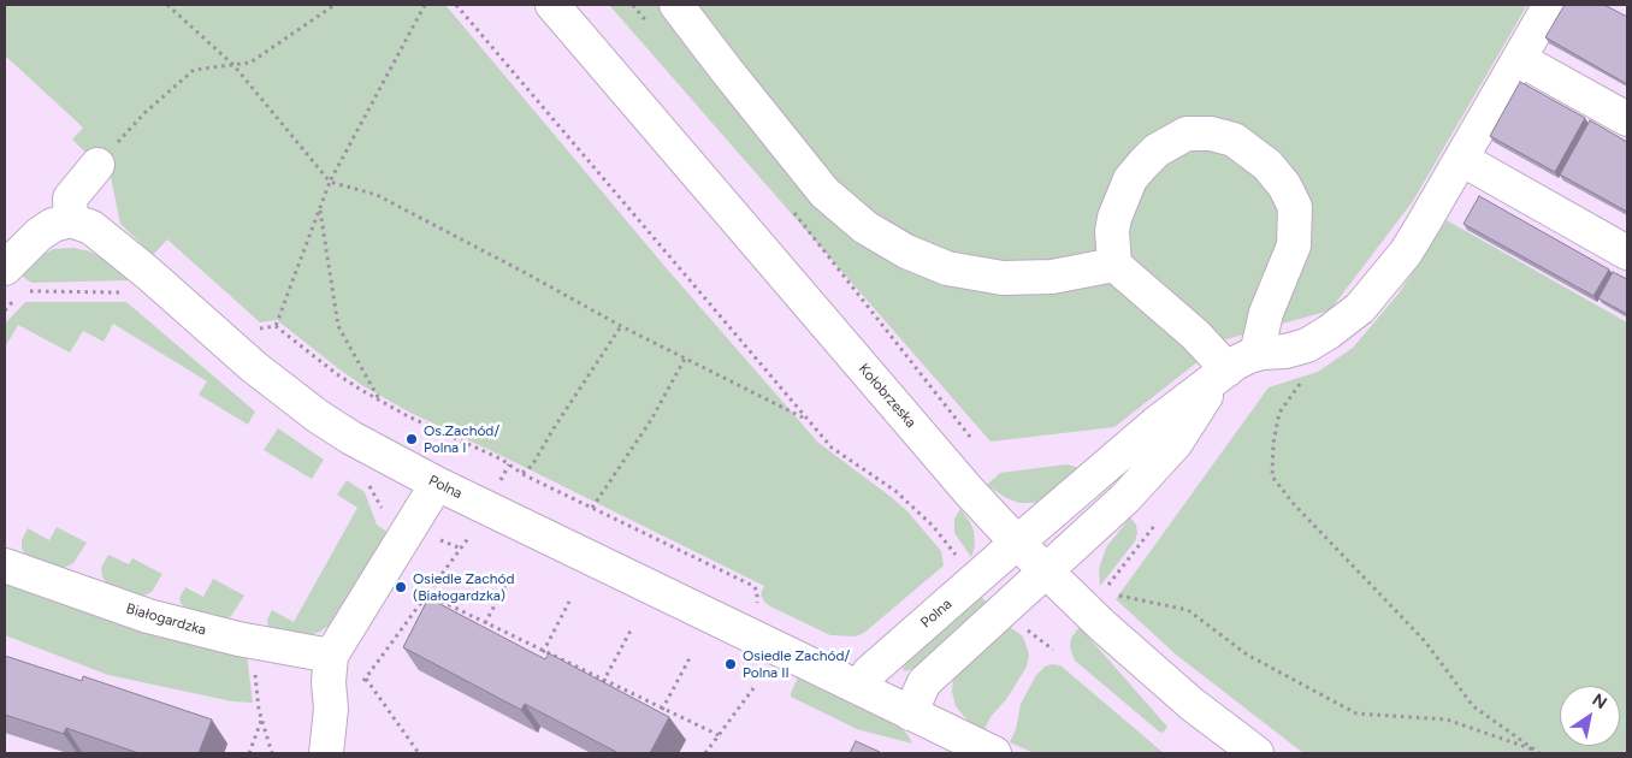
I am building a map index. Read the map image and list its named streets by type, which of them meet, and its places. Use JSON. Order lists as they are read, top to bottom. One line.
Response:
{"streets":{"street":["Kołobrzeska","Polna","Białogardzka"]},"crossings":[["Kołobrzeska","Polna"]],"places":["Os.Zachód/ Polna I","Osiedle Zachód (Białogardzka)","Osiedle Zachód/ Polna II"],"north":"top right"}
